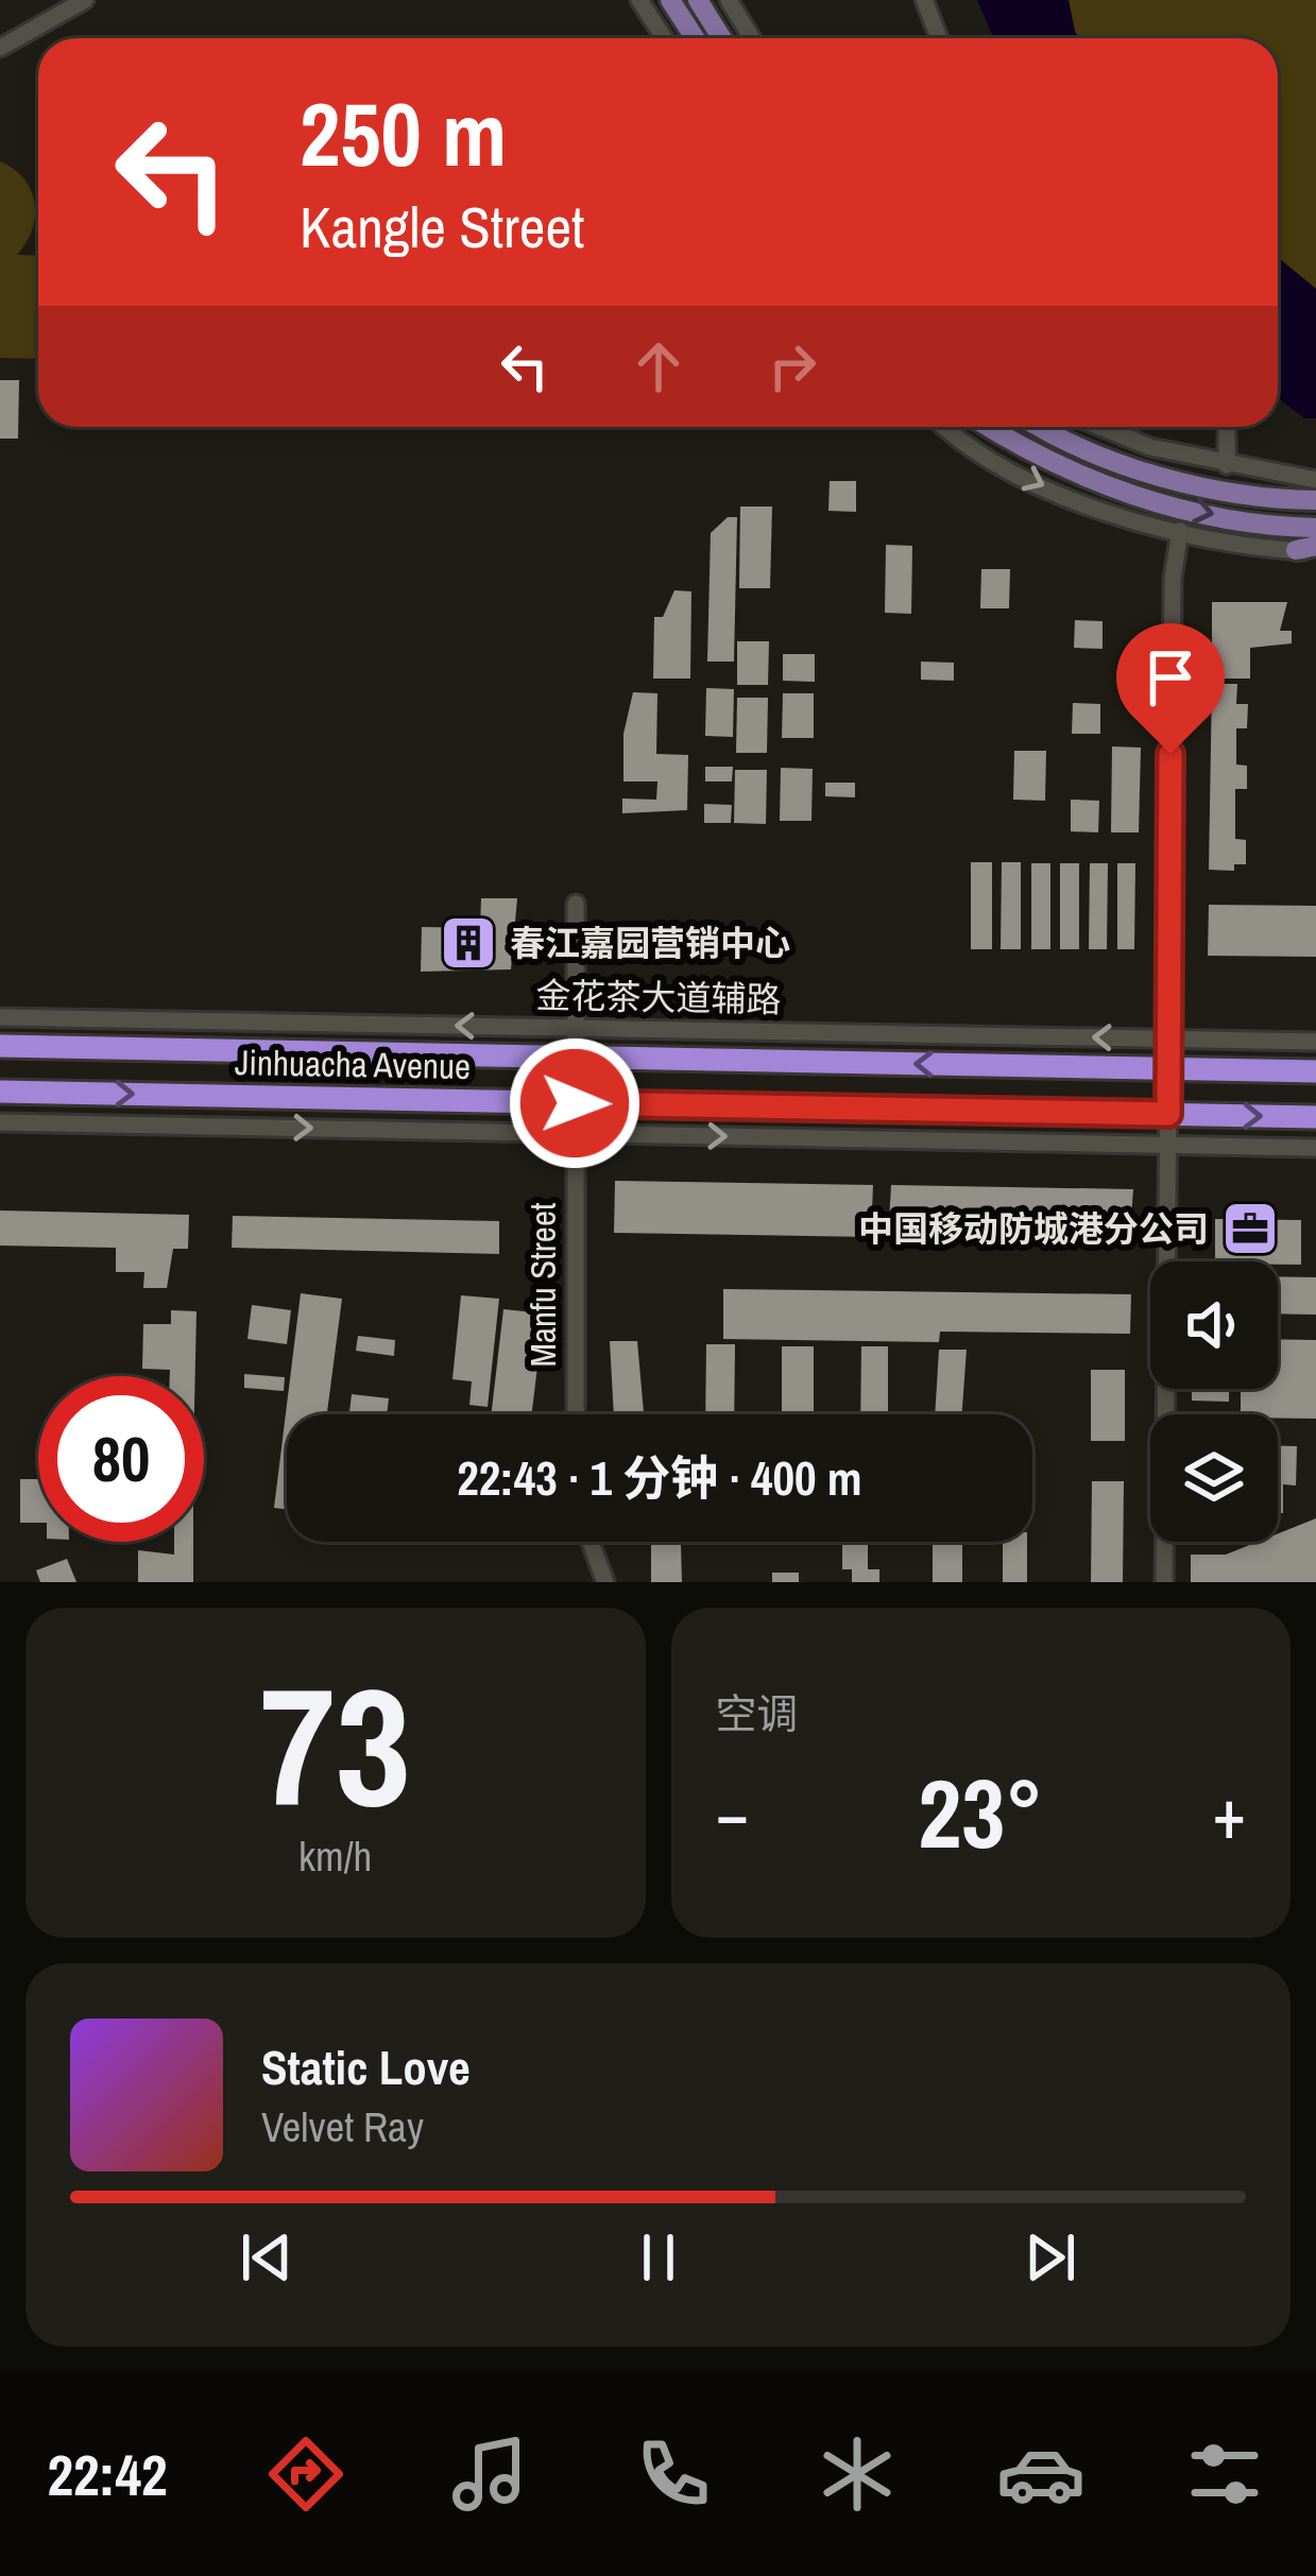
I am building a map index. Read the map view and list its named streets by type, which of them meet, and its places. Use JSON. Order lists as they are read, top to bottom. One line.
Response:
{"streets":{"highway":["Jinhuacha Avenue"],"street":["金花茶大道辅路","Manfu Street"]},"crossings":[["金花茶大道辅路","Manfu Street"],["Jinhuacha Avenue","Manfu Street"]],"places":{"building":["春江嘉园营销中心"],"office":["中国移动防城港分公司"]},"page":{"turn":["250 m","Kangle Street"],"limit":"80","trip":"22:43 · 1 分钟 · 400 m","tile":[["73","km/h"],"空调"],"heat":["−","23°","+"],"song":["Static Love","Velvet Ray"],"tabs":"22:42"}}
